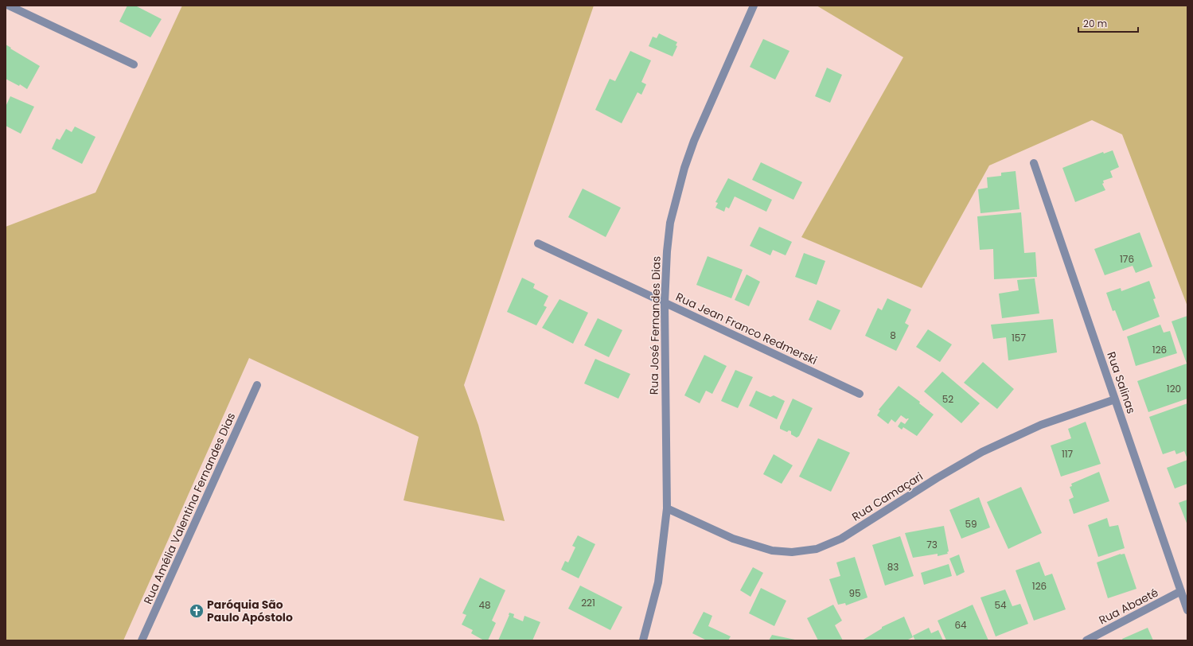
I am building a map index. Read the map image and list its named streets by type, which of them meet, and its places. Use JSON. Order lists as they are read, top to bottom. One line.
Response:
{"streets":{"street":["Rua José Fernandes Dias","Rua Jean Franco Redmerski","Rua Salinas","Rua Camaçari","Rua Amélia Valentina Fernandes Dias","Rua Abaeté"]},"crossings":[["Rua José Fernandes Dias","Rua Jean Franco Redmerski"],["Rua José Fernandes Dias","Rua Camaçari"],["Rua Salinas","Rua Camaçari"],["Rua Salinas","Rua Abaeté"]],"places":{"church":["Paróquia São Paulo Apóstolo"]},"house_numbers":["176","8","157","126","120","52","117","59","73","83","126","95","221","48","54","64"],"scale_bar":"20 m"}
